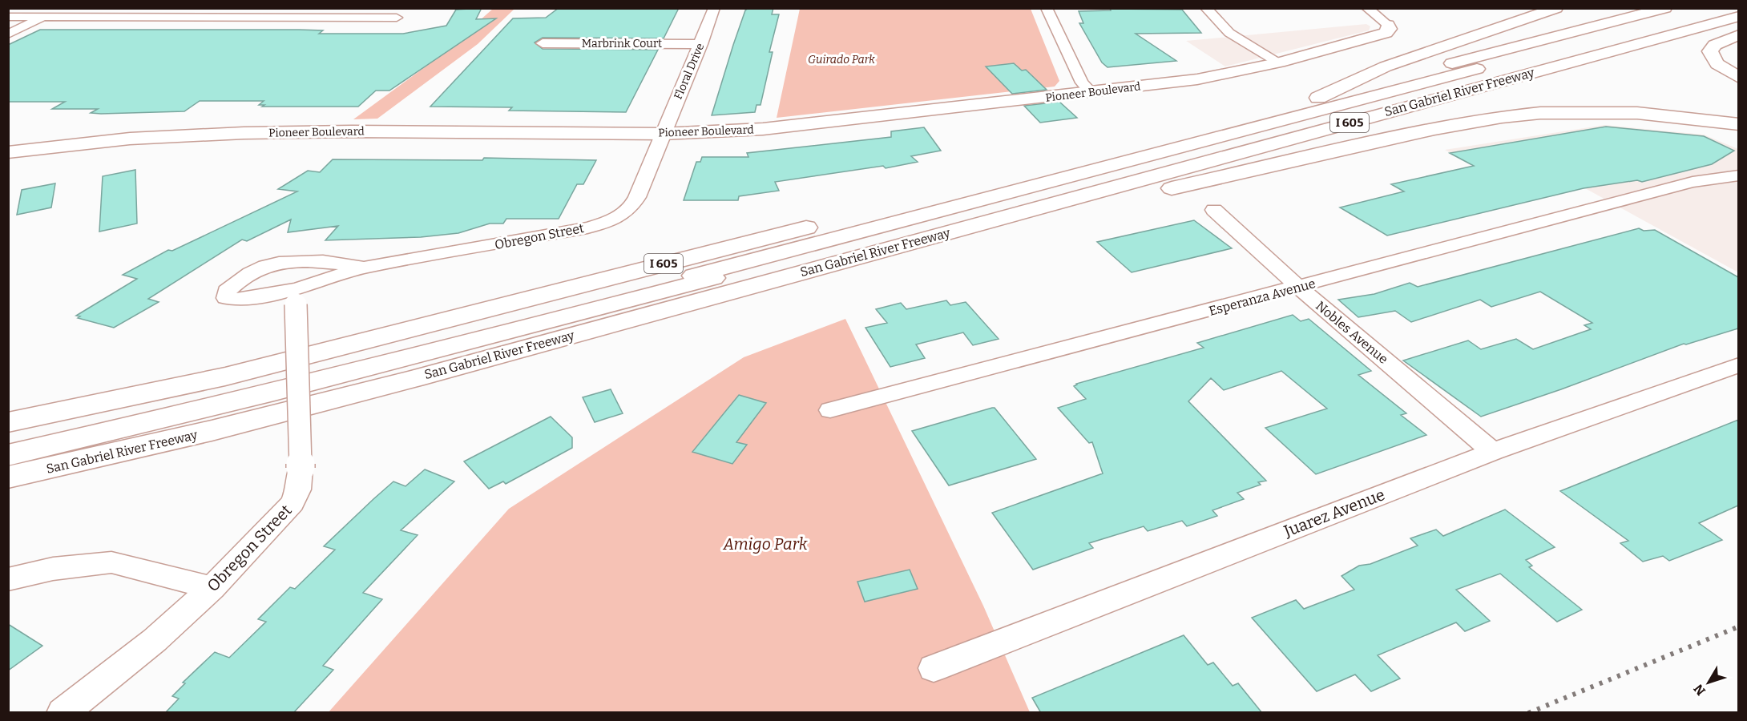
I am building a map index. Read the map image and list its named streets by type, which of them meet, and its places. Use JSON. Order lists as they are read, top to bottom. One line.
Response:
{"streets":{"main road":["Pioneer Boulevard","San Gabriel River Freeway","I 605"],"street":["Marbrink Court","Floral Drive","Obregon Street","Esperanza Avenue","Nobles Avenue","Juarez Avenue"]},"crossings":[["Marbrink Court","Floral Drive"],["Floral Drive","Pioneer Boulevard"],["Floral Drive","Obregon Street"],["Pioneer Boulevard","Obregon Street"],["Esperanza Avenue","Nobles Avenue"],["Nobles Avenue","Juarez Avenue"]],"parks":["Guirado Park","Amigo Park"],"north":"bottom left"}
